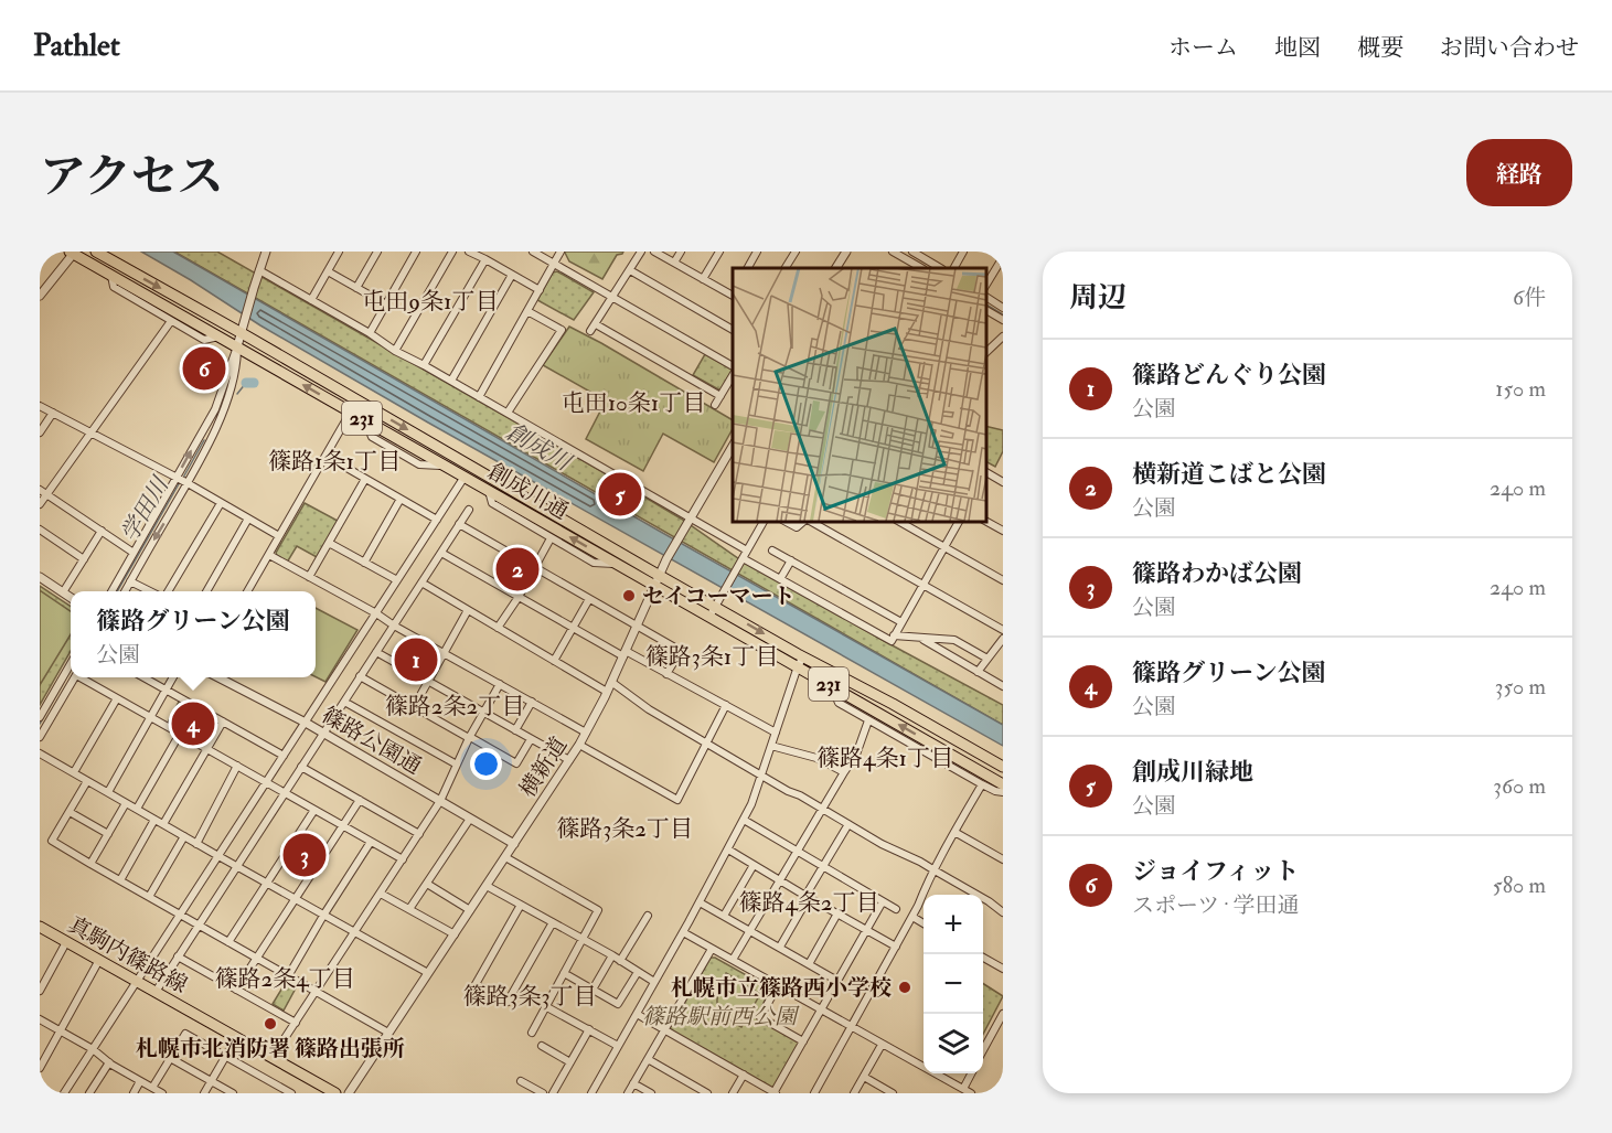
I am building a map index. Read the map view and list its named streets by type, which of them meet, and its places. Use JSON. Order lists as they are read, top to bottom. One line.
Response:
{"streets":{"main road":["231","創成川通","真駒内篠路線"],"street":["篠路公園通","横新道"]},"crossings":[["創成川通","横新道"],["篠路公園通","横新道"]],"districts":["屯田9条1丁目","屯田10条1丁目","篠路1条1丁目","篠路3条1丁目","篠路2条2丁目","篠路4条1丁目","篠路3条2丁目","篠路4条2丁目","篠路2条4丁目","篠路3条3丁目"],"water":["創成川","学田川"],"parks":["篠路駅前西公園"],"places":["セイコーマート","札幌市立篠路西小学校","札幌市北消防署 篠路出張所"],"page":{"header":"Pathlet","nav":["ホーム","地図","概要","お問い合わせ"],"title":"アクセス","buttons":"経路","heading":["周辺","6件"],"list":[{"mark":"1","name":"篠路どんぐり公園","note":"公園","value":"150 m"},{"mark":"2","name":"横新道こばと公園","note":"公園","value":"240 m"},{"mark":"3","name":"篠路わかば公園","note":"公園","value":"240 m"},{"mark":"4","name":"篠路グリーン公園","note":"公園","value":"350 m"},{"mark":"5","name":"創成川緑地","note":"公園","value":"360 m"},{"mark":"6","name":"ジョイフィット","note":"スポーツ · 学田通","value":"580 m"}],"pins":["6","5","2","1","4","3"],"popup":["篠路グリーン公園","公園"],"map_buttons":["+","−"]}}
